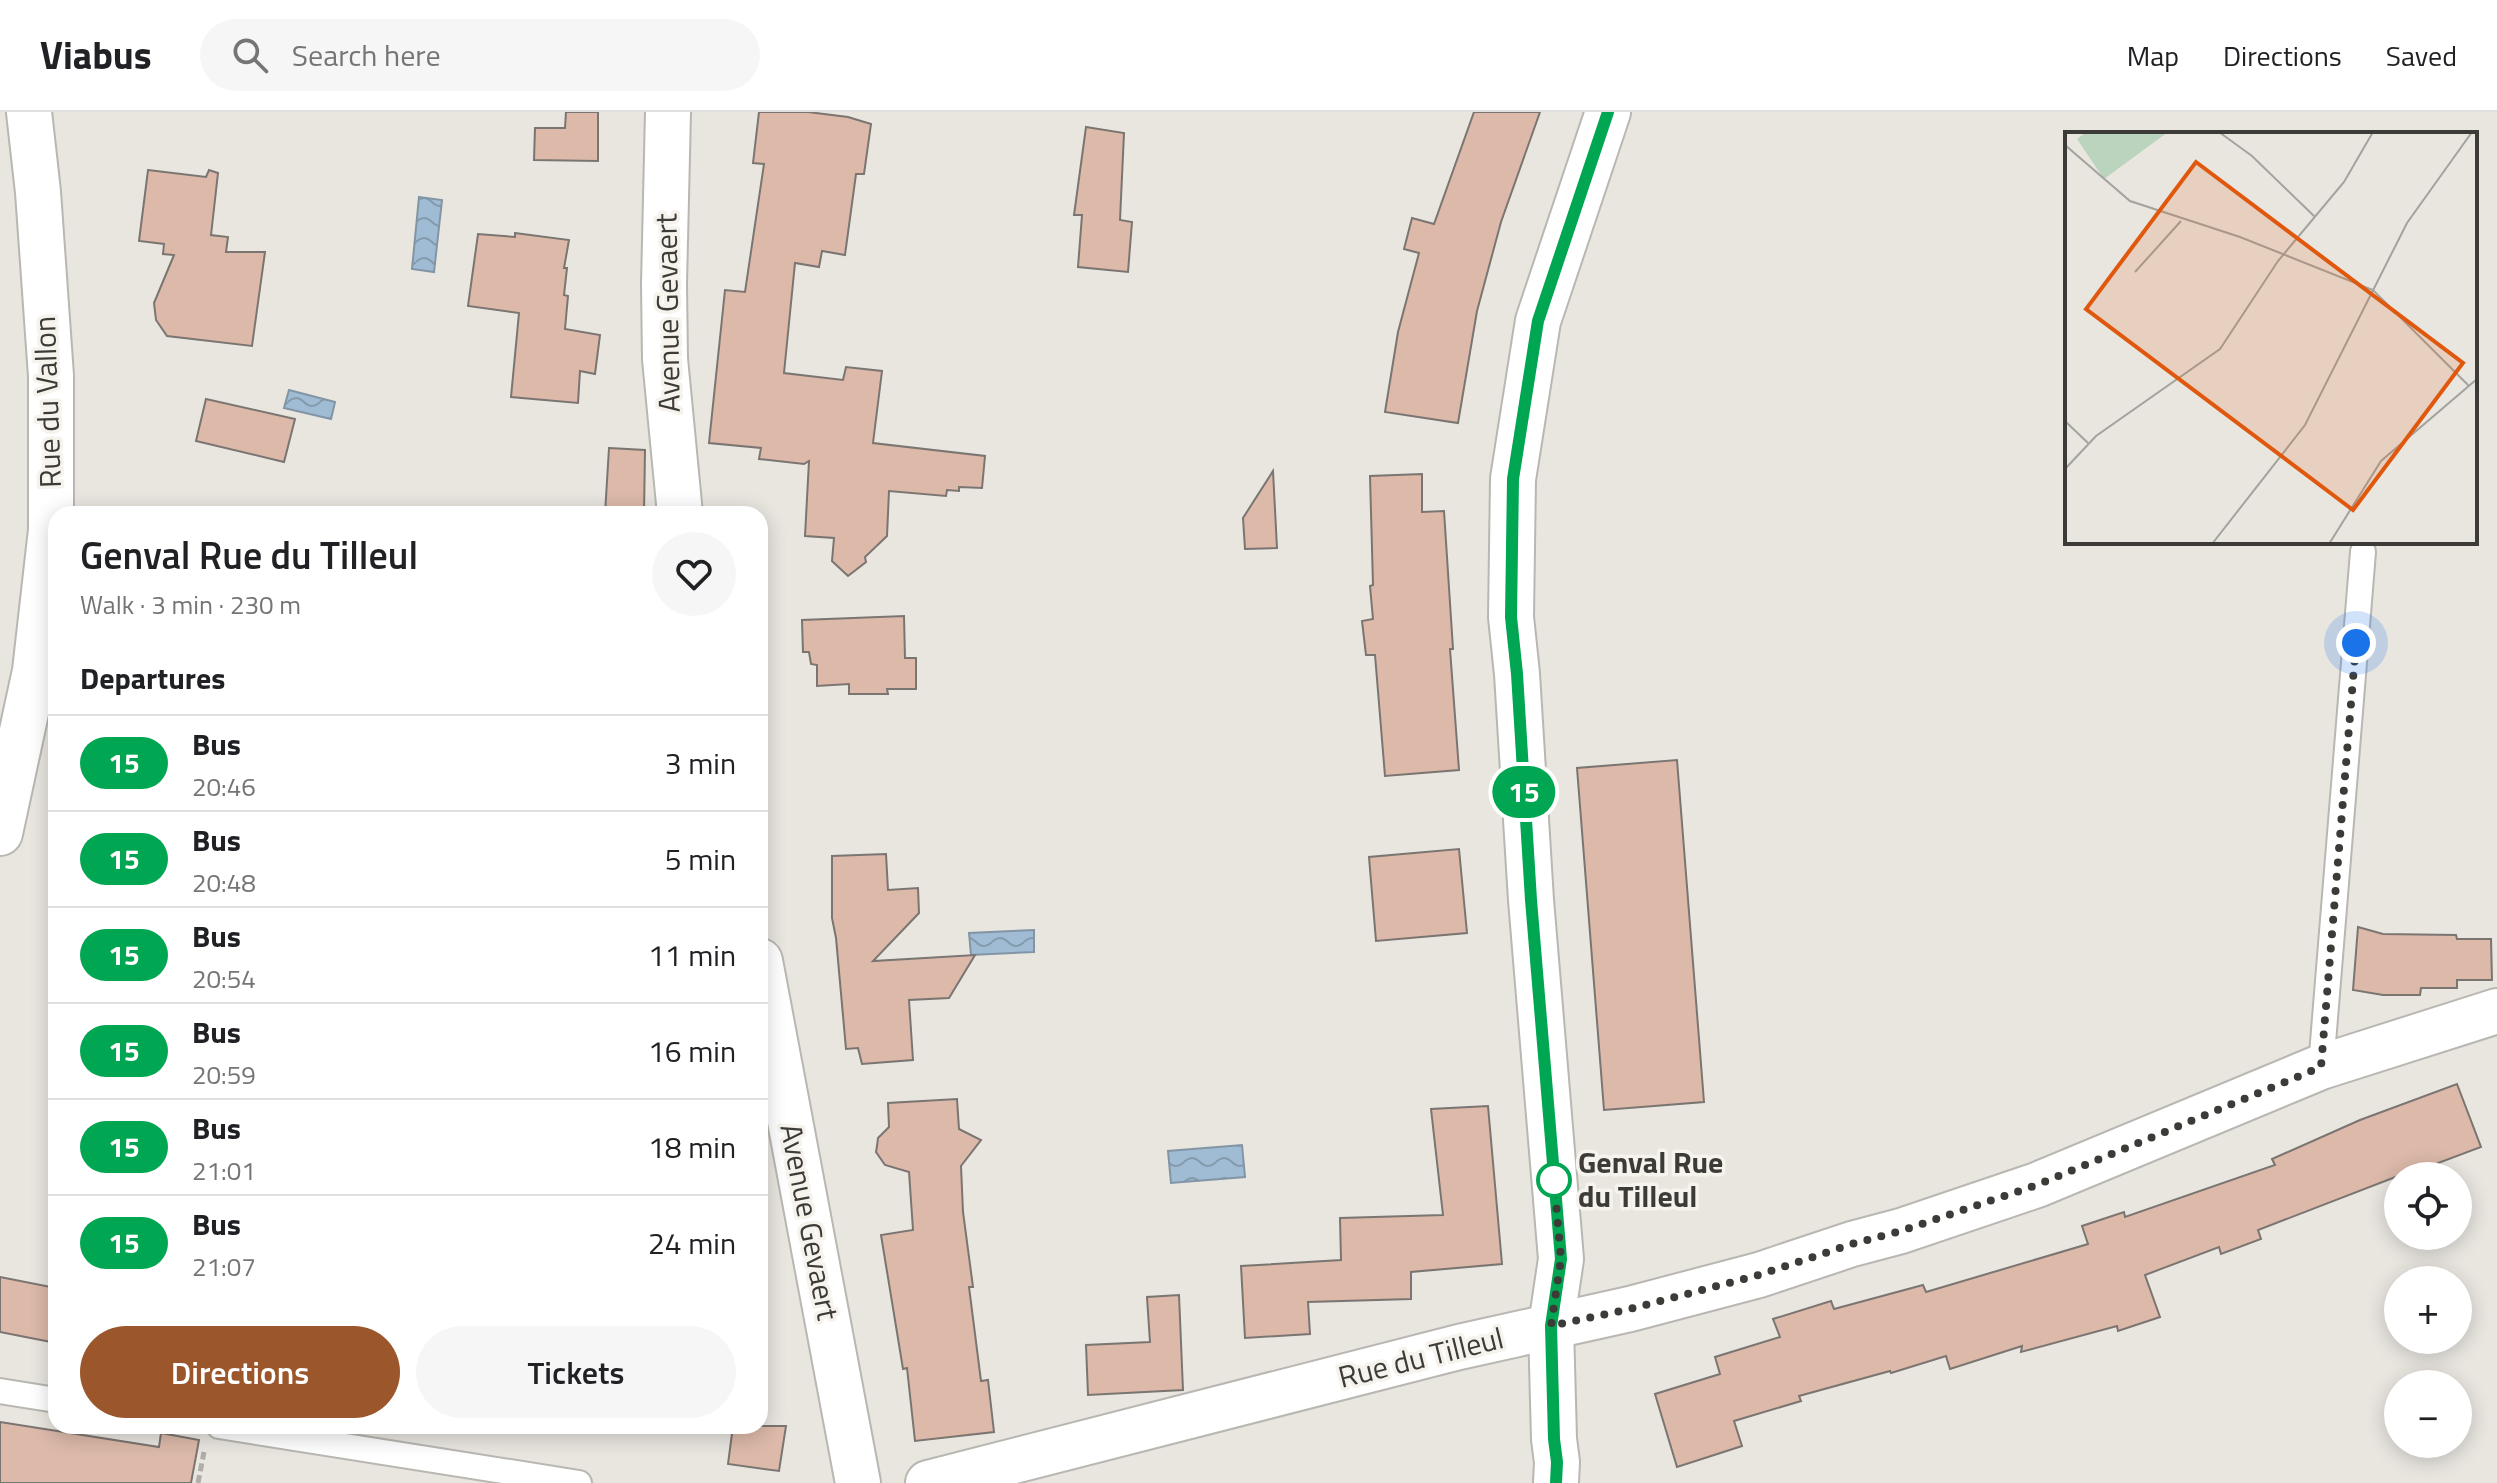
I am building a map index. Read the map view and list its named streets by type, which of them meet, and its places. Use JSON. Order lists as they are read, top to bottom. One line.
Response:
{"streets":{"street":["Avenue Gevaert","Rue du Vallon","Rue du Tilleul"]},"places":["Genval Rue du Tilleul"],"lines":["bus line 15"],"page":{"header":"Viabus","search":"Search here","nav":["Map","Directions","Saved"],"on_map":"15","heading":[["Genval Rue du Tilleul","Walk · 3 min · 230 m"],"Departures"],"list":[{"mark":"15","name":"Bus","note":"20:46","value":"3 min"},{"mark":"15","name":"Bus","note":"20:48","value":"5 min"},{"mark":"15","name":"Bus","note":"20:54","value":"11 min"},{"mark":"15","name":"Bus","note":"20:59","value":"16 min"},{"mark":"15","name":"Bus","note":"21:01","value":"18 min"},{"mark":"15","name":"Bus","note":"21:07","value":"24 min"}],"map_buttons":["+","−"],"buttons":["Directions","Tickets"]}}
